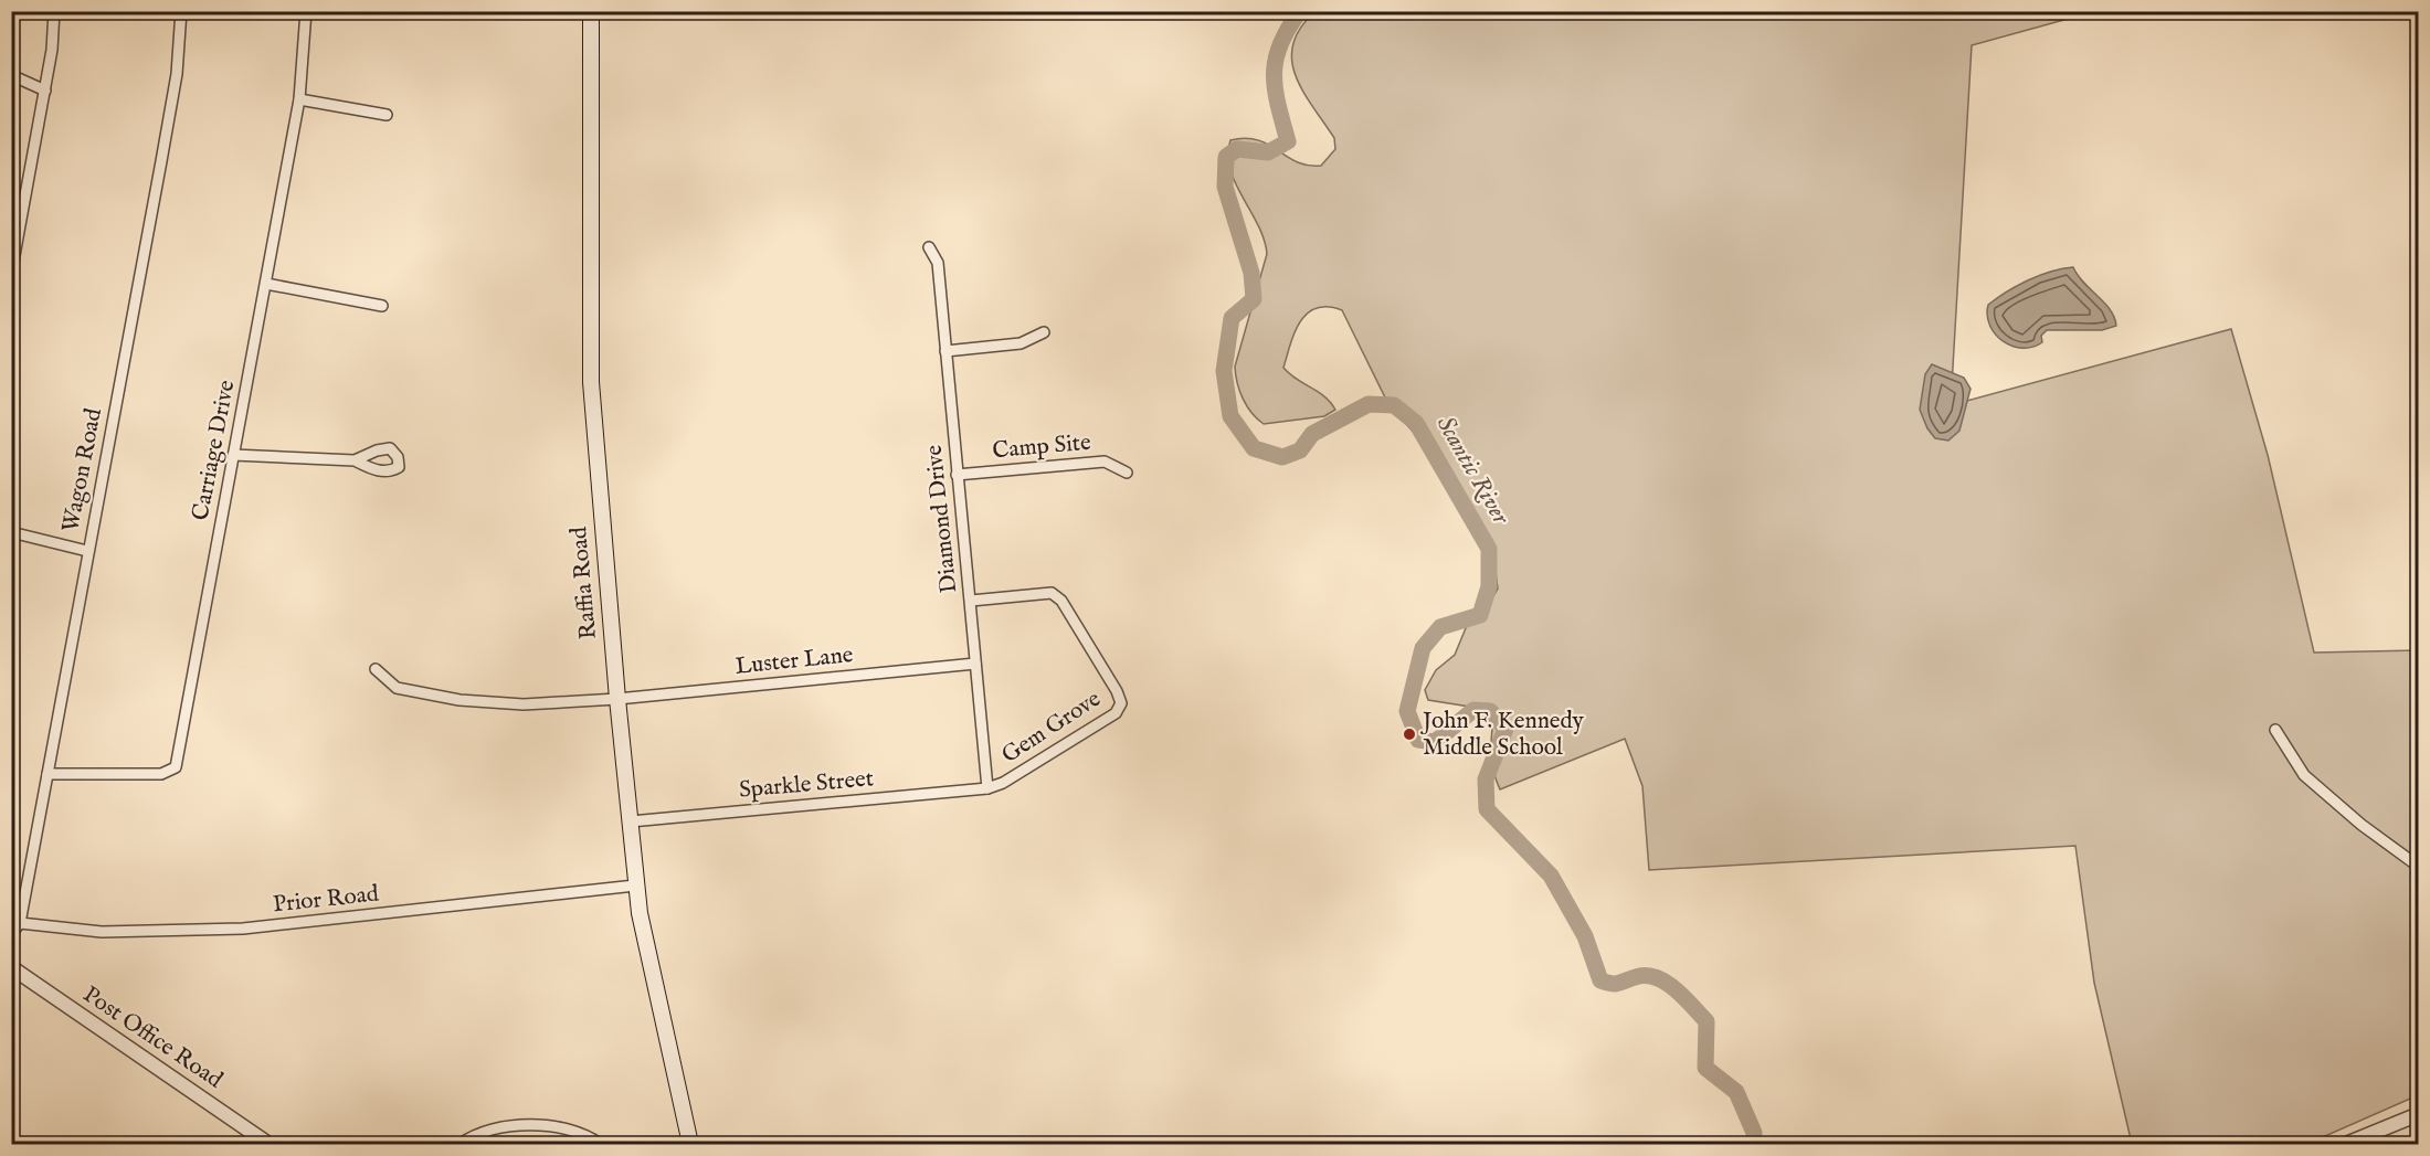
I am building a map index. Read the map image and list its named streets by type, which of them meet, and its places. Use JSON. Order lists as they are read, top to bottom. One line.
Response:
{"streets":{"main road":["Raffia Road"],"street":["Camp Site","Carriage Drive","Wagon Road","Diamond Drive","Luster Lane","Gem Grove","Sparkle Street","Prior Road","Post Office Road"]},"crossings":[["Camp Site","Diamond Drive"],["Carriage Drive","Wagon Road"],["Wagon Road","Prior Road"],["Diamond Drive","Luster Lane"],["Diamond Drive","Gem Grove"],["Diamond Drive","Sparkle Street"],["Raffia Road","Luster Lane"],["Raffia Road","Sparkle Street"],["Raffia Road","Prior Road"],["Gem Grove","Sparkle Street"]],"water":["Scantic River"],"places":["John F. Kennedy Middle School"]}
